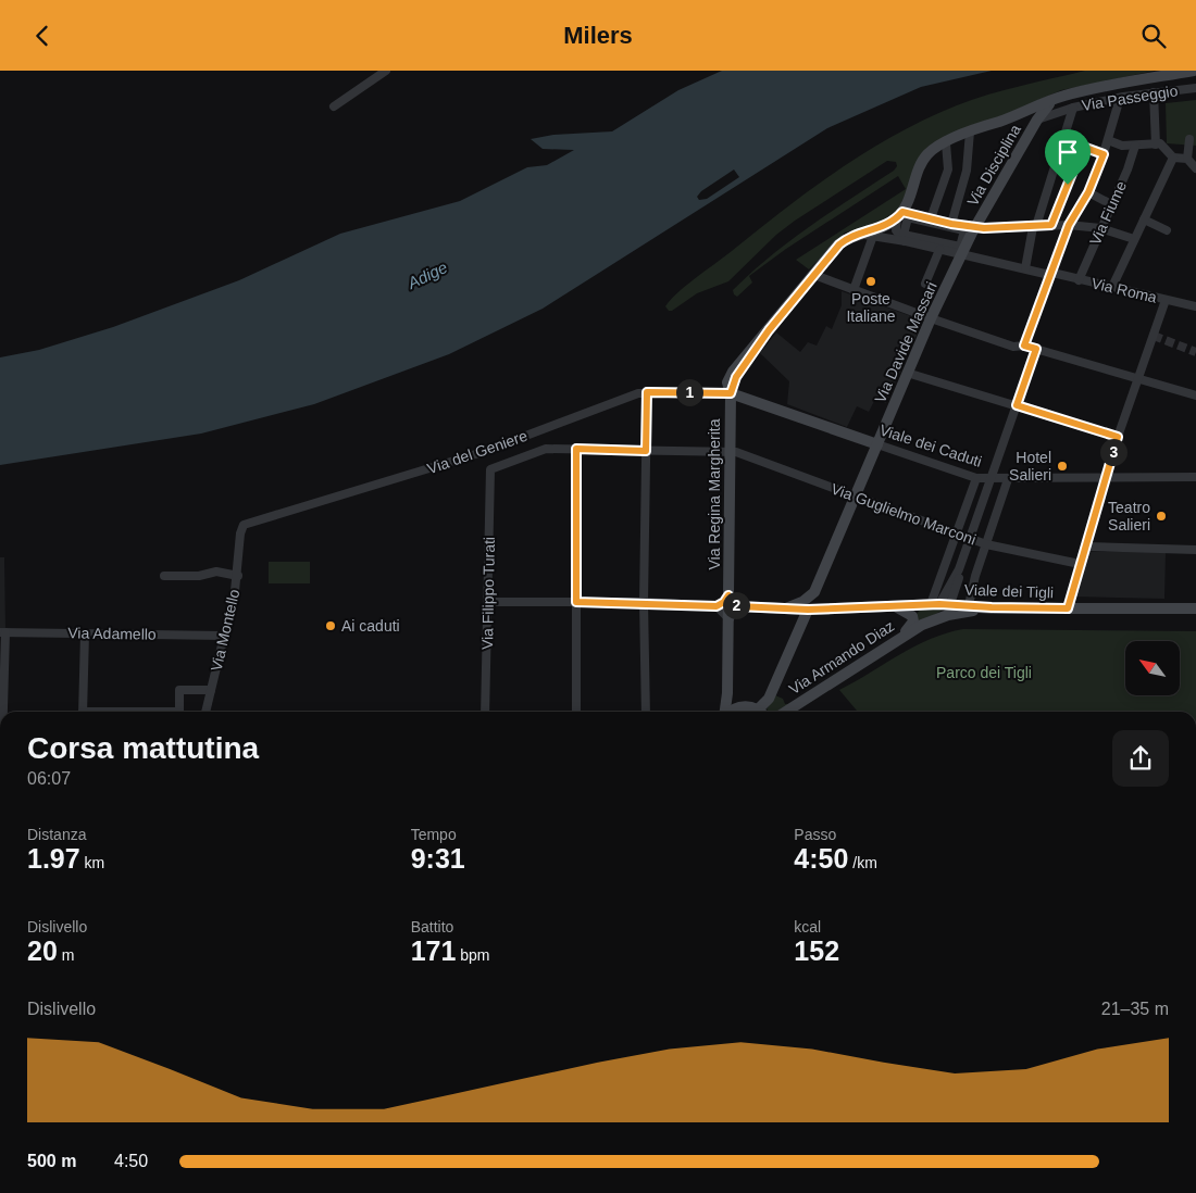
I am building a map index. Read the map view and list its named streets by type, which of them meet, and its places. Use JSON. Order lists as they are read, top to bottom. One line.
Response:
{"streets":{"street":["Via Passeggio","Via Disciplina","Via Fiume","Via Roma","Via Davide Massari","Viale dei Caduti","Via del Geniere","Via Regina Margherita","Via Guglielmo Marconi","Viale dei Tigli","Via Filippo Turati","Via Montello","Via Adamello","Via Armando Diaz"]},"crossings":[["Via Passeggio","Via Disciplina"],["Via Disciplina","Via Roma"],["Via Disciplina","Via Davide Massari"],["Via Fiume","Via Roma"],["Via Roma","Via Davide Massari"],["Via Davide Massari","Viale dei Caduti"],["Via Davide Massari","Via Guglielmo Marconi"],["Viale dei Caduti","Via del Geniere"],["Viale dei Caduti","Via Regina Margherita"],["Via del Geniere","Via Regina Margherita"],["Via del Geniere","Via Montello"],["Via Regina Margherita","Via Guglielmo Marconi"],["Via Guglielmo Marconi","Via Filippo Turati"],["Viale dei Tigli","Via Armando Diaz"],["Via Montello","Via Adamello"]],"water":["Adige"],"parks":["Parco dei Tigli"],"places":["Poste Italiane","Hotel Salieri","Teatro Salieri","Ai caduti"],"north":"top left","page":{"header":"Milers","pins":["1","3","2"],"heading":["Corsa mattutina","06:07"],"stats":[["Distanza","1.97 km"],["Tempo","9:31"],["Passo","4:50 /km"],["Dislivello","20 m"],["Battito","171 bpm"],["kcal","152"]],"chart":["Dislivello","21–35 m"],"list":[{"name":"500 m","note":"4:50"}]}}
